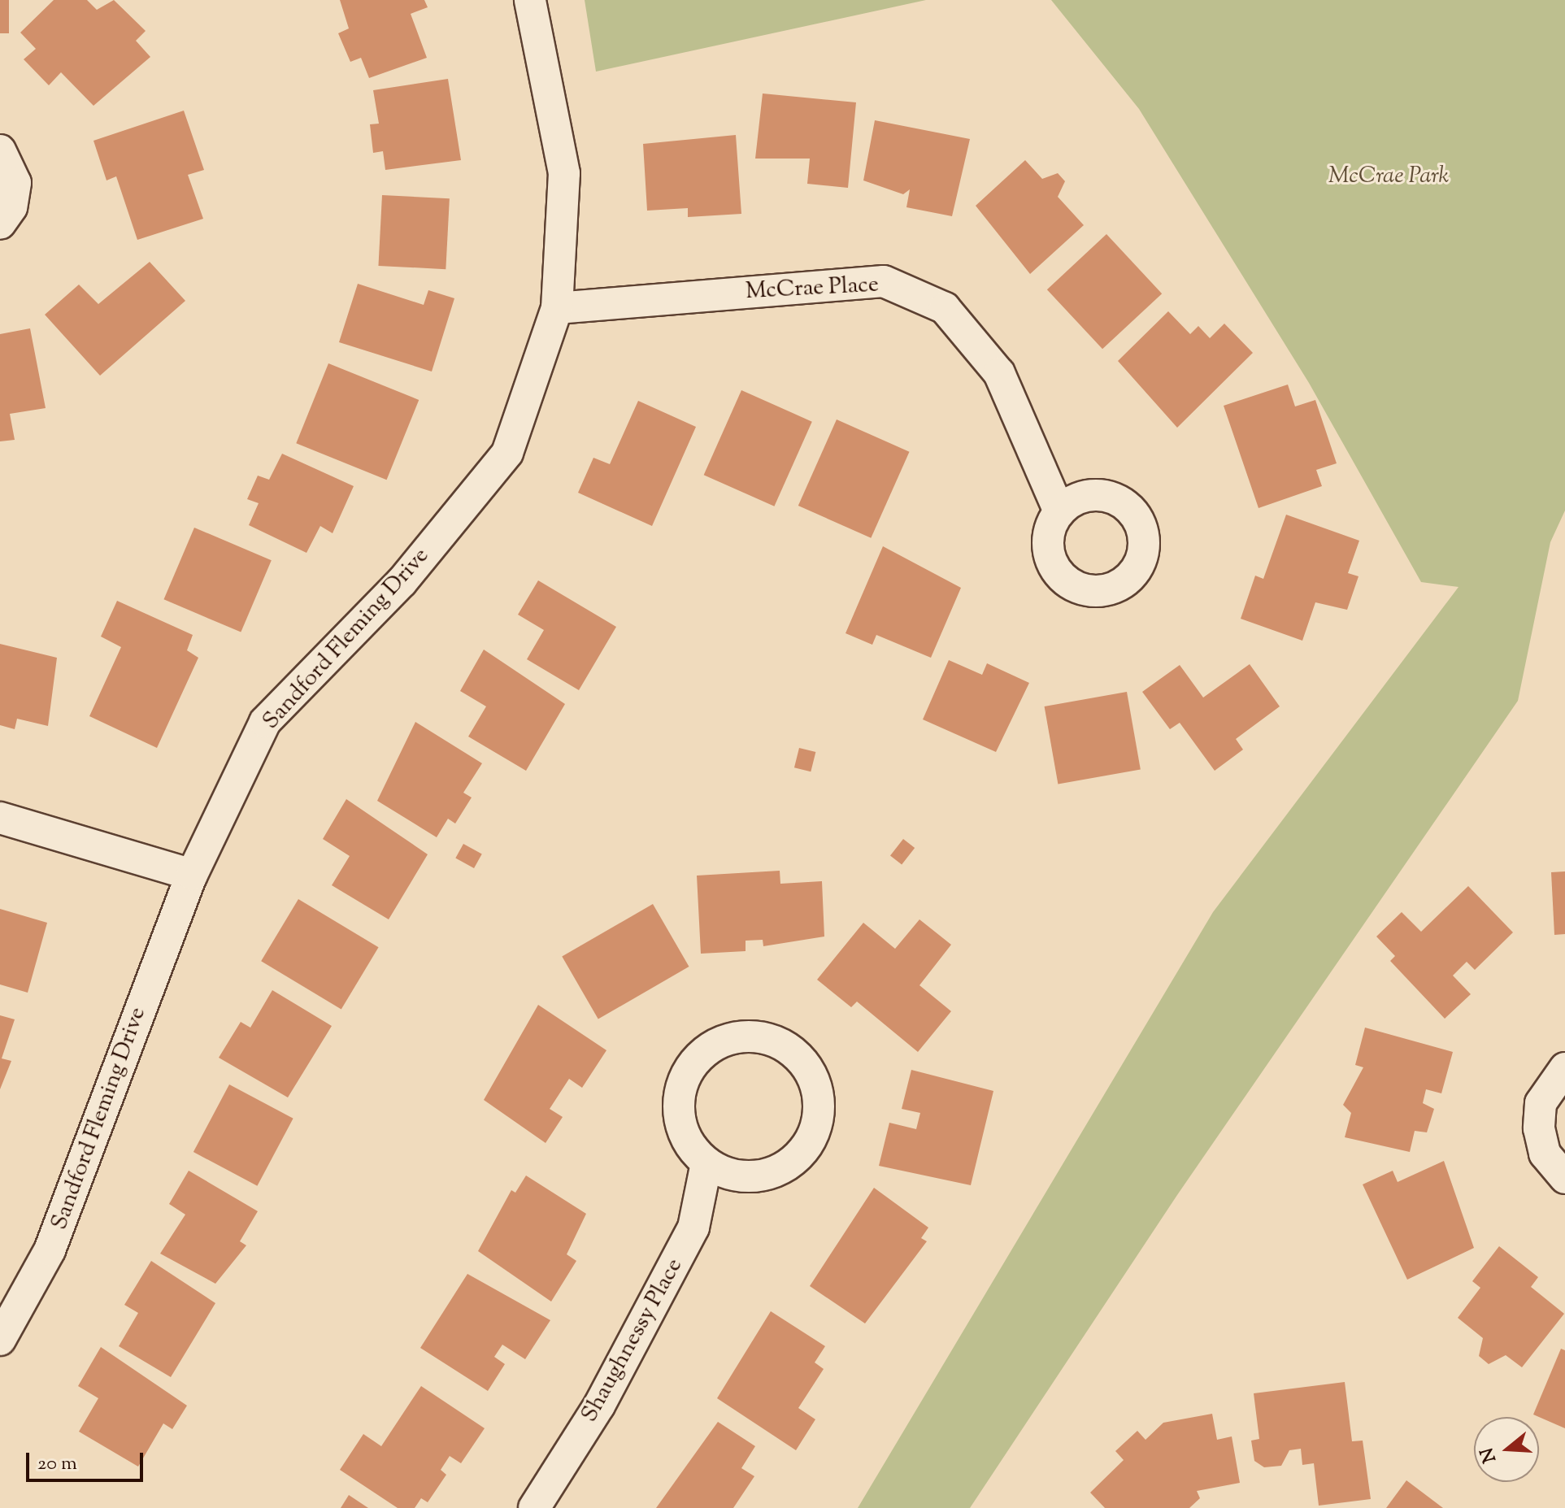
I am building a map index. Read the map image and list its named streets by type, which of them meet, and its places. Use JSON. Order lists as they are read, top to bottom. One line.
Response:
{"streets":{"street":["McCrae Place","Sandford Fleming Drive","Shaughnessy Place"]},"crossings":[["McCrae Place","Sandford Fleming Drive"]],"parks":["McCrae Park"],"scale_bar":"20 m","north":"left"}
